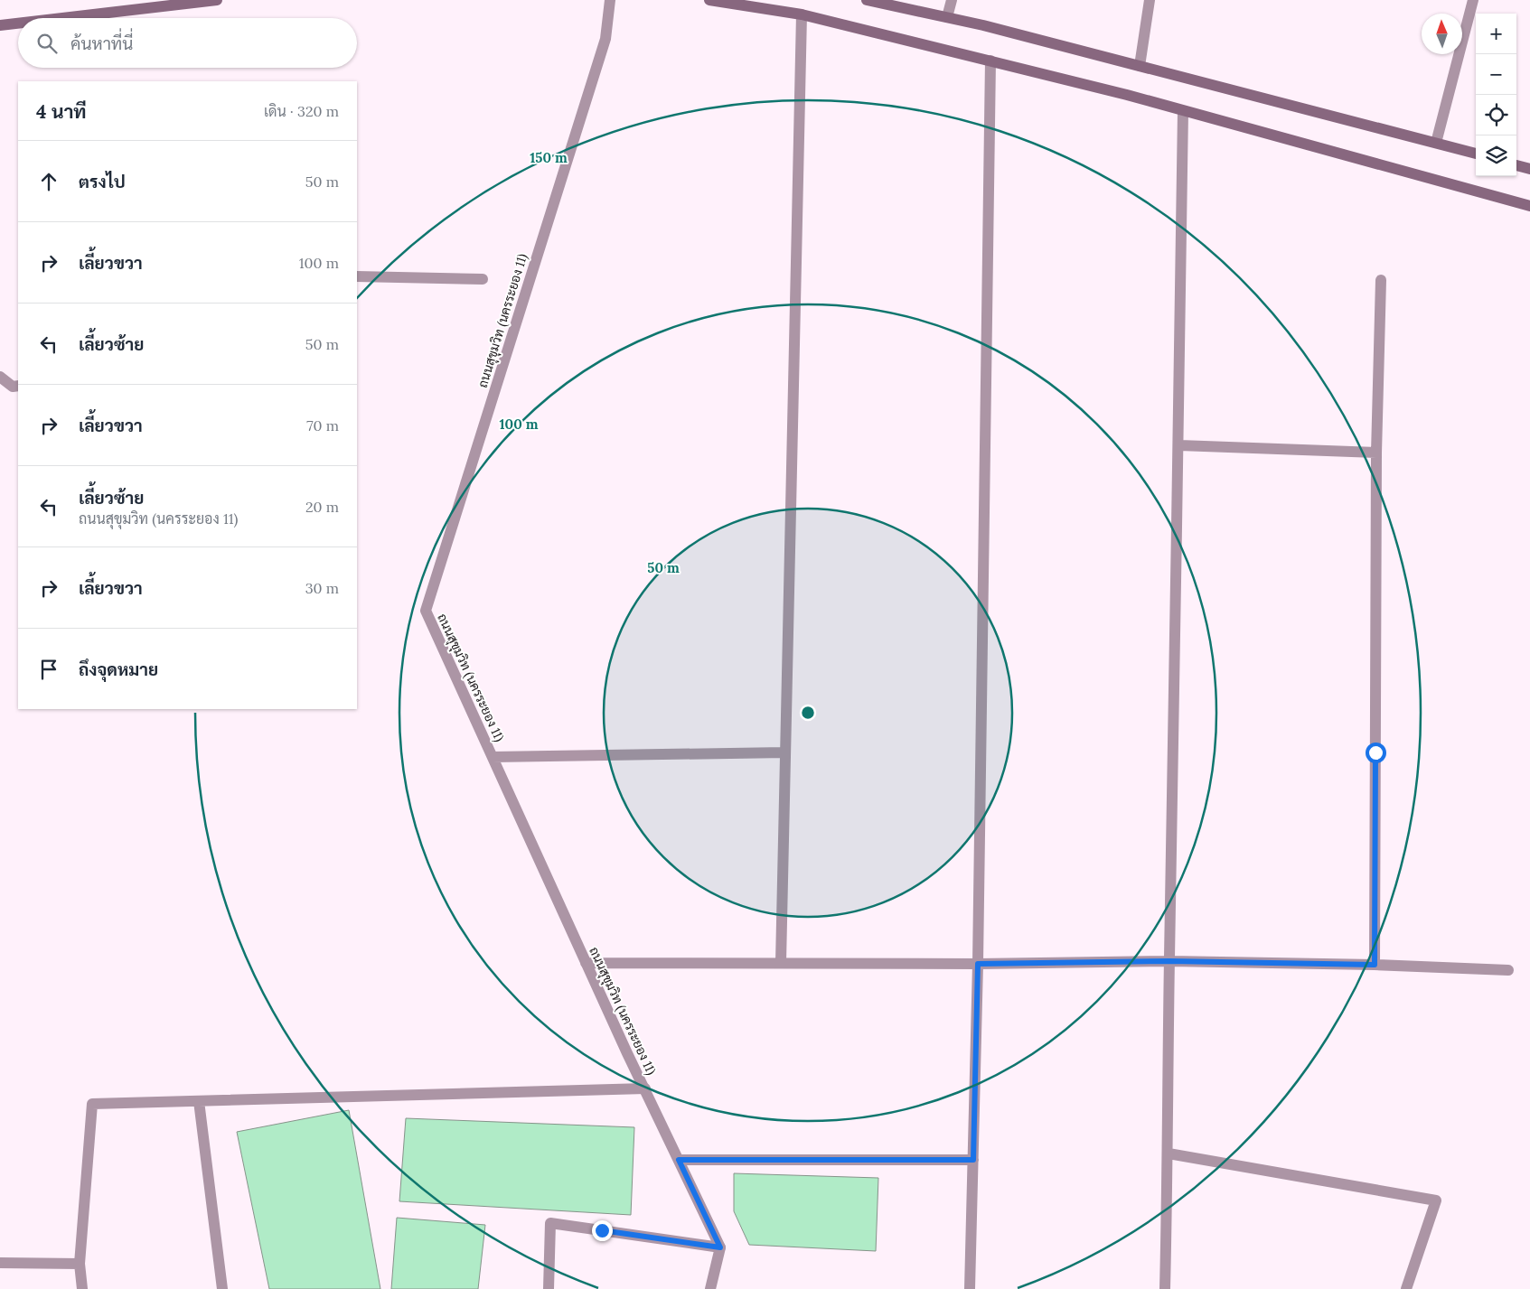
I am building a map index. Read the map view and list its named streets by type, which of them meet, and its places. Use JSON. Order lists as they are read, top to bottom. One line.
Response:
{"streets":{"street":["ถนนสุขุมวิท (นครระยอง 11)"]},"north":"top","page":{"map_buttons":["+","−"],"search":"ค้นหาที่นี่","heading":["4 นาที","เดิน · 320 m"],"list":[["ตรงไป","50 m"],["เลี้ยวขวา","100 m"],["เลี้ยวซ้าย","50 m"],["เลี้ยวขวา","70 m"],["เลี้ยวซ้าย","ถนนสุขุมวิท (นครระยอง 11)","20 m"],["เลี้ยวขวา","30 m"],"ถึงจุดหมาย"]},"rings":["150 m","100 m","50 m"]}
